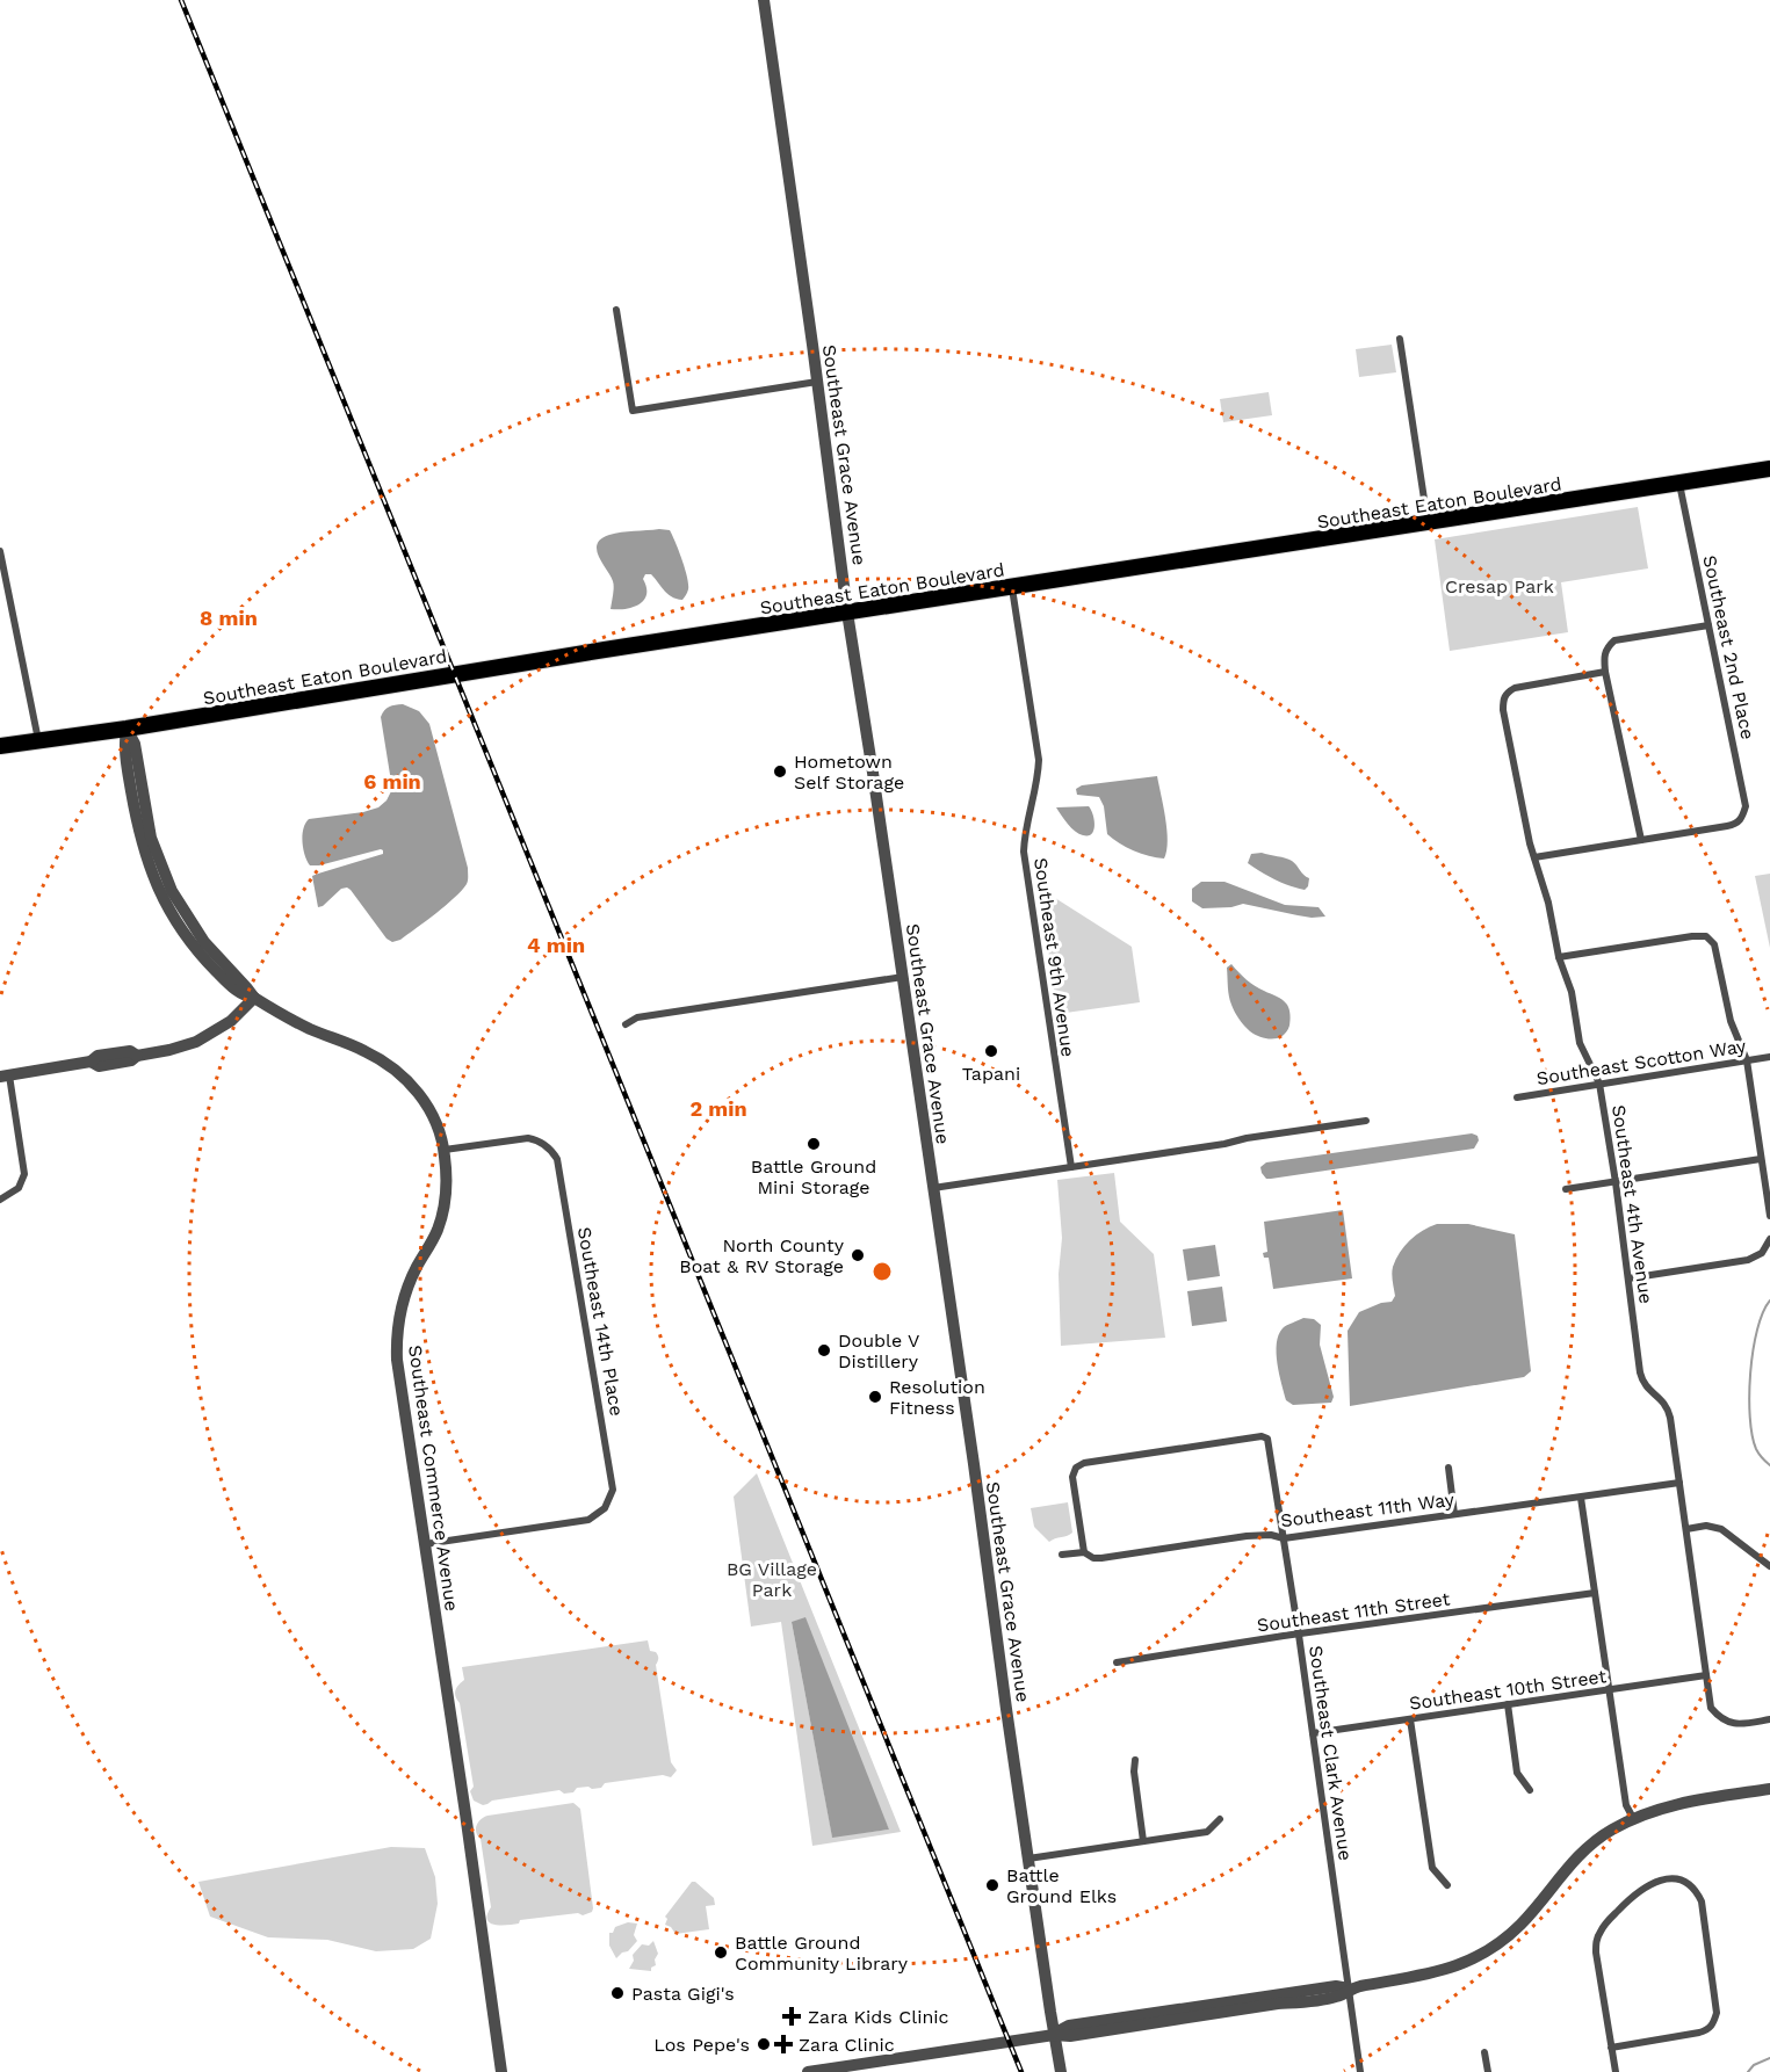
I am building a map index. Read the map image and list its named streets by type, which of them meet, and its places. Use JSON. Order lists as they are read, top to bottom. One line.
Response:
{"streets":{"main road":["Southeast Eaton Boulevard"],"street":["Southeast Grace Avenue","Southeast 2nd Place","Southeast 9th Avenue","Southeast Scotton Way","Southeast 4th Avenue","Southeast 14th Place","Southeast Commerce Avenue","Southeast 11th Way","Southeast 11th Street","Southeast 10th Street","Southeast Clark Avenue"]},"crossings":[["Southeast Grace Avenue","Southeast Eaton Boulevard"],["Southeast Eaton Boulevard","Southeast 2nd Place"],["Southeast Eaton Boulevard","Southeast 9th Avenue"],["Southeast Eaton Boulevard","Southeast Commerce Avenue"],["Southeast Scotton Way","Southeast 4th Avenue"],["Southeast 4th Avenue","Southeast 11th Way"],["Southeast 4th Avenue","Southeast 10th Street"],["Southeast 14th Place","Southeast Commerce Avenue"],["Southeast 11th Way","Southeast Clark Avenue"],["Southeast 11th Street","Southeast Clark Avenue"],["Southeast 10th Street","Southeast Clark Avenue"]],"parks":["Cresap Park","BG Village Park"],"places":{"other":["Hometown Self Storage","Tapani","Battle Ground Mini Storage","North County Boat & RV Storage","Double V Distillery","Resolution Fitness","Battle Ground Elks","Battle Ground Community Library","Pasta Gigi's","Los Pepe's"],"health":["Zara Kids Clinic","Zara Clinic"]},"rings":["8 min","6 min","4 min","2 min"]}
